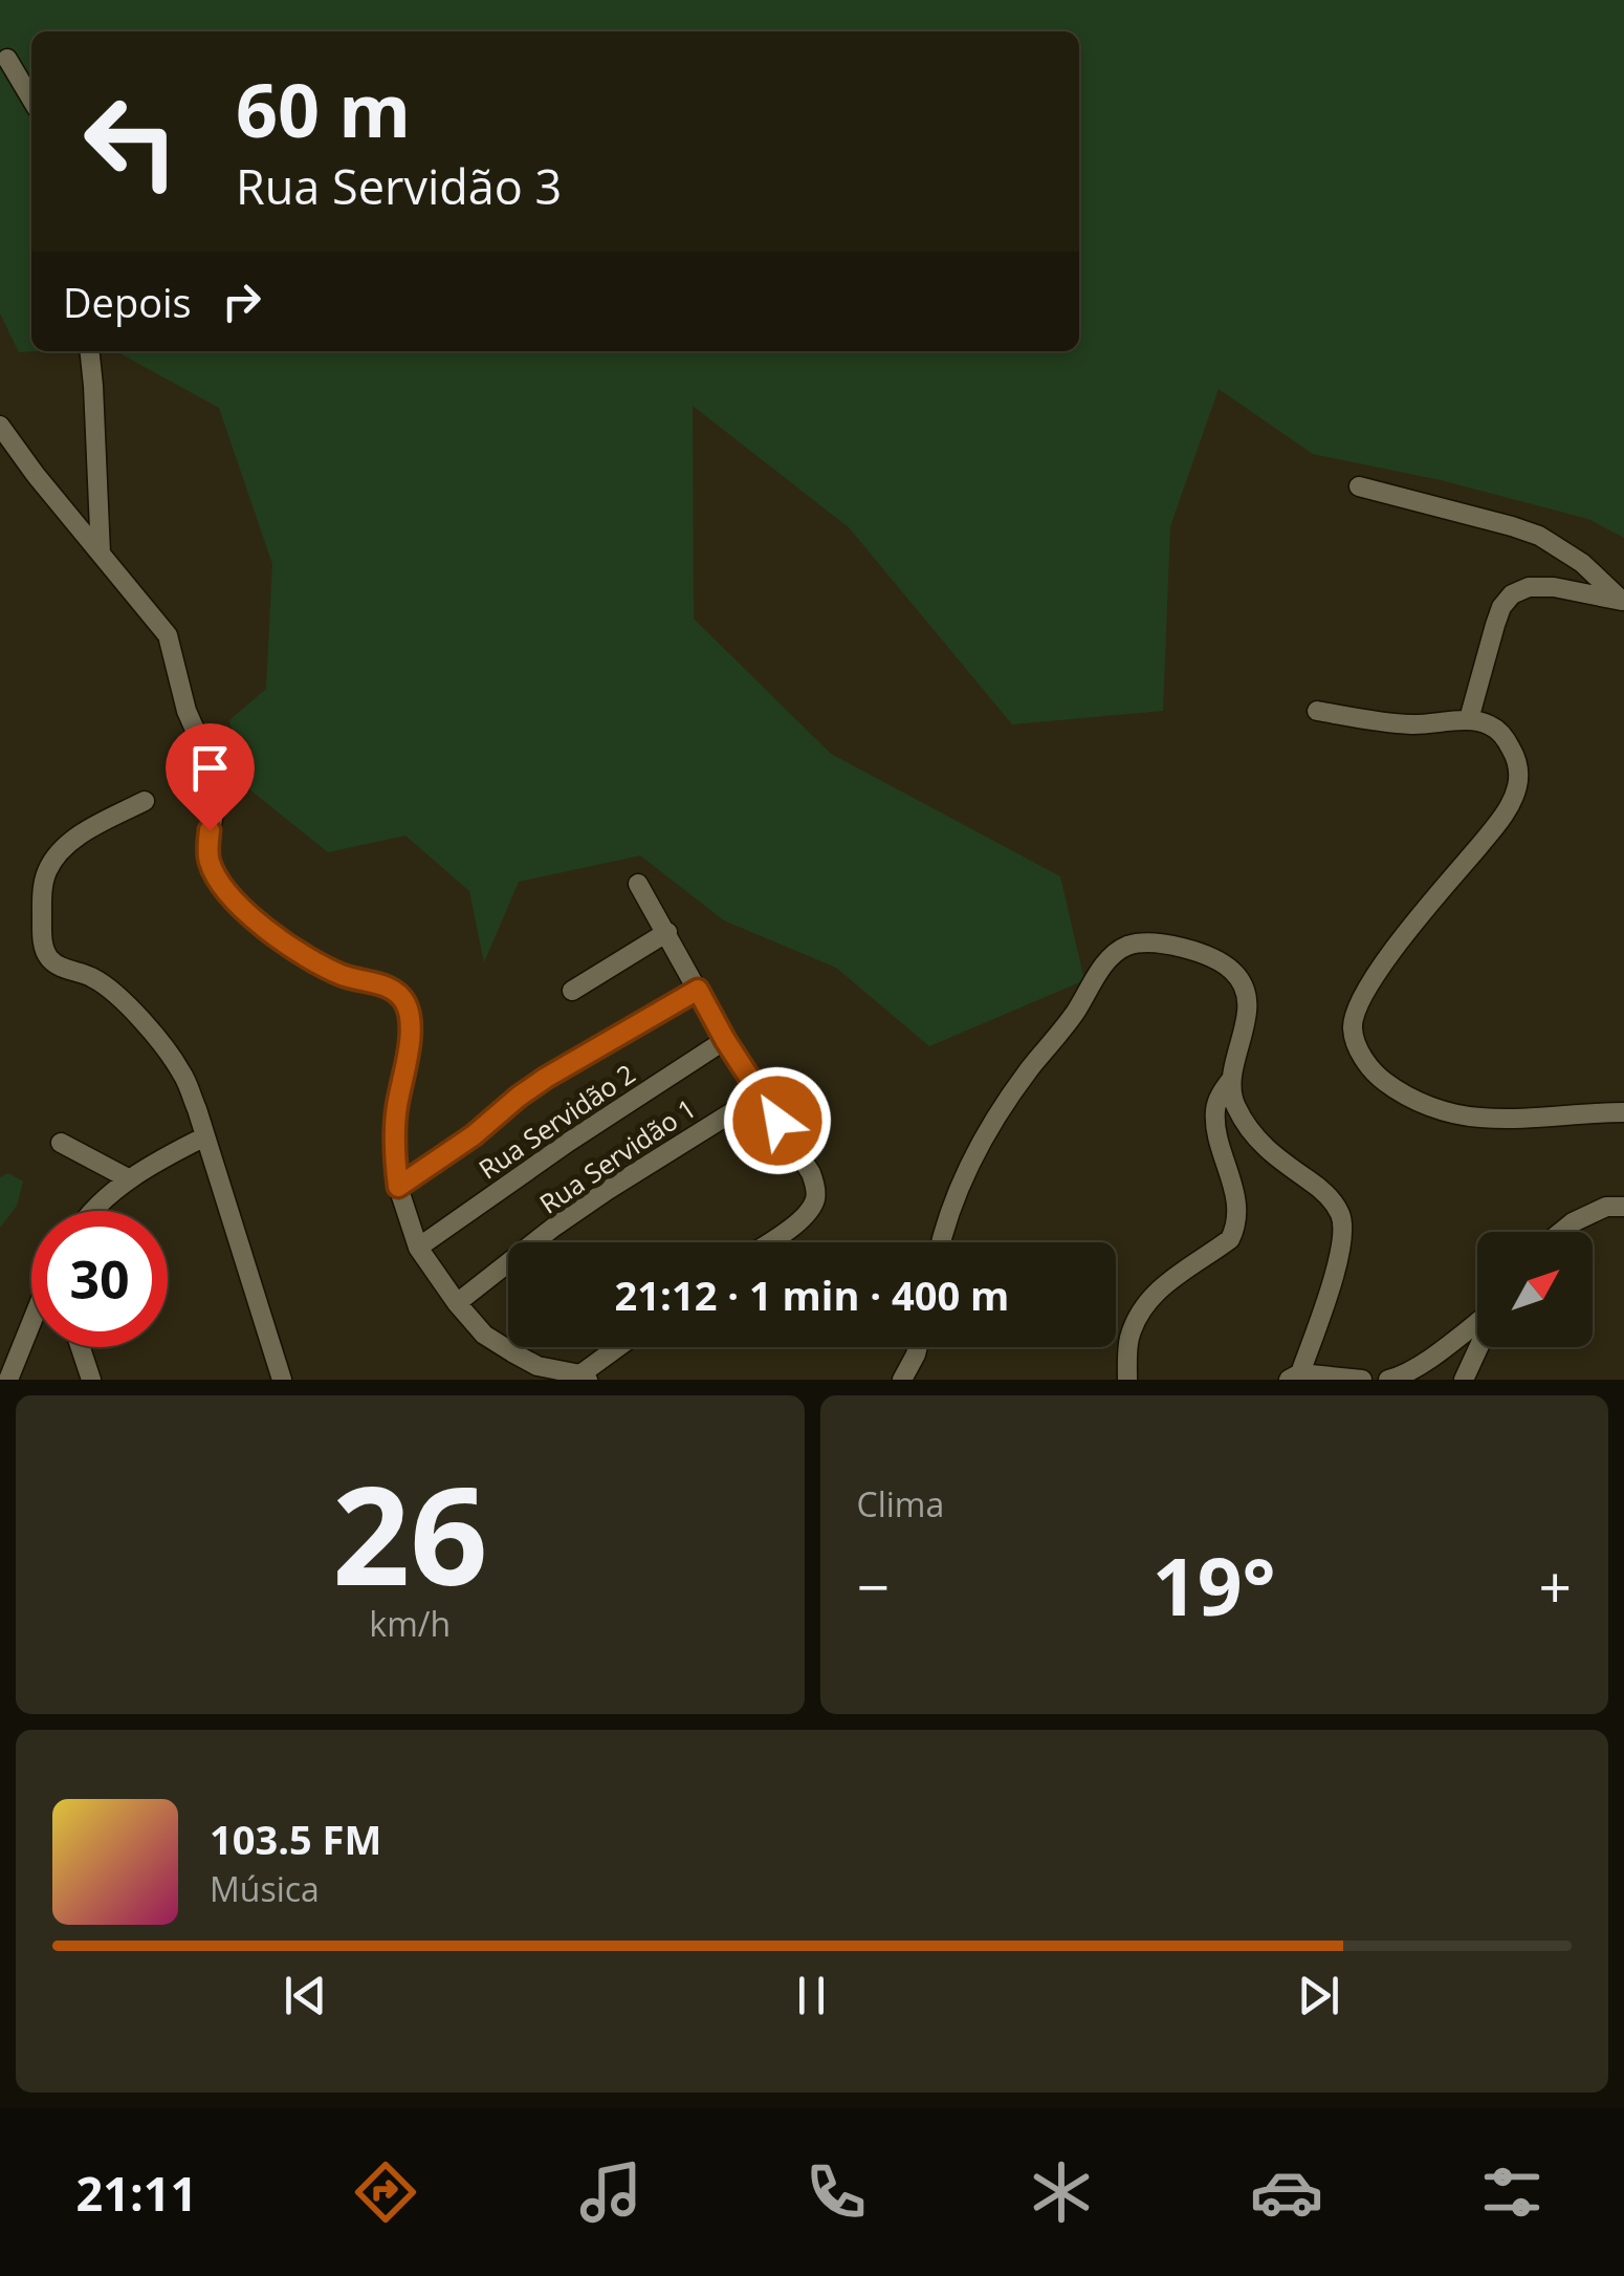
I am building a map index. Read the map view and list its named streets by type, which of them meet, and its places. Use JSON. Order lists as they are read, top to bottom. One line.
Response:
{"streets":{"street":["Rua Servidão 2","Rua Servidão 1"]},"north":"top right","page":{"turn":["60 m","Rua Servidão 3"],"then":"Depois","limit":"30","trip":"21:12 · 1 min · 400 m","tile":[["26","km/h"],"Clima"],"heat":["−","19°","+"],"song":["103.5 FM","Música"],"tabs":"21:11"}}
